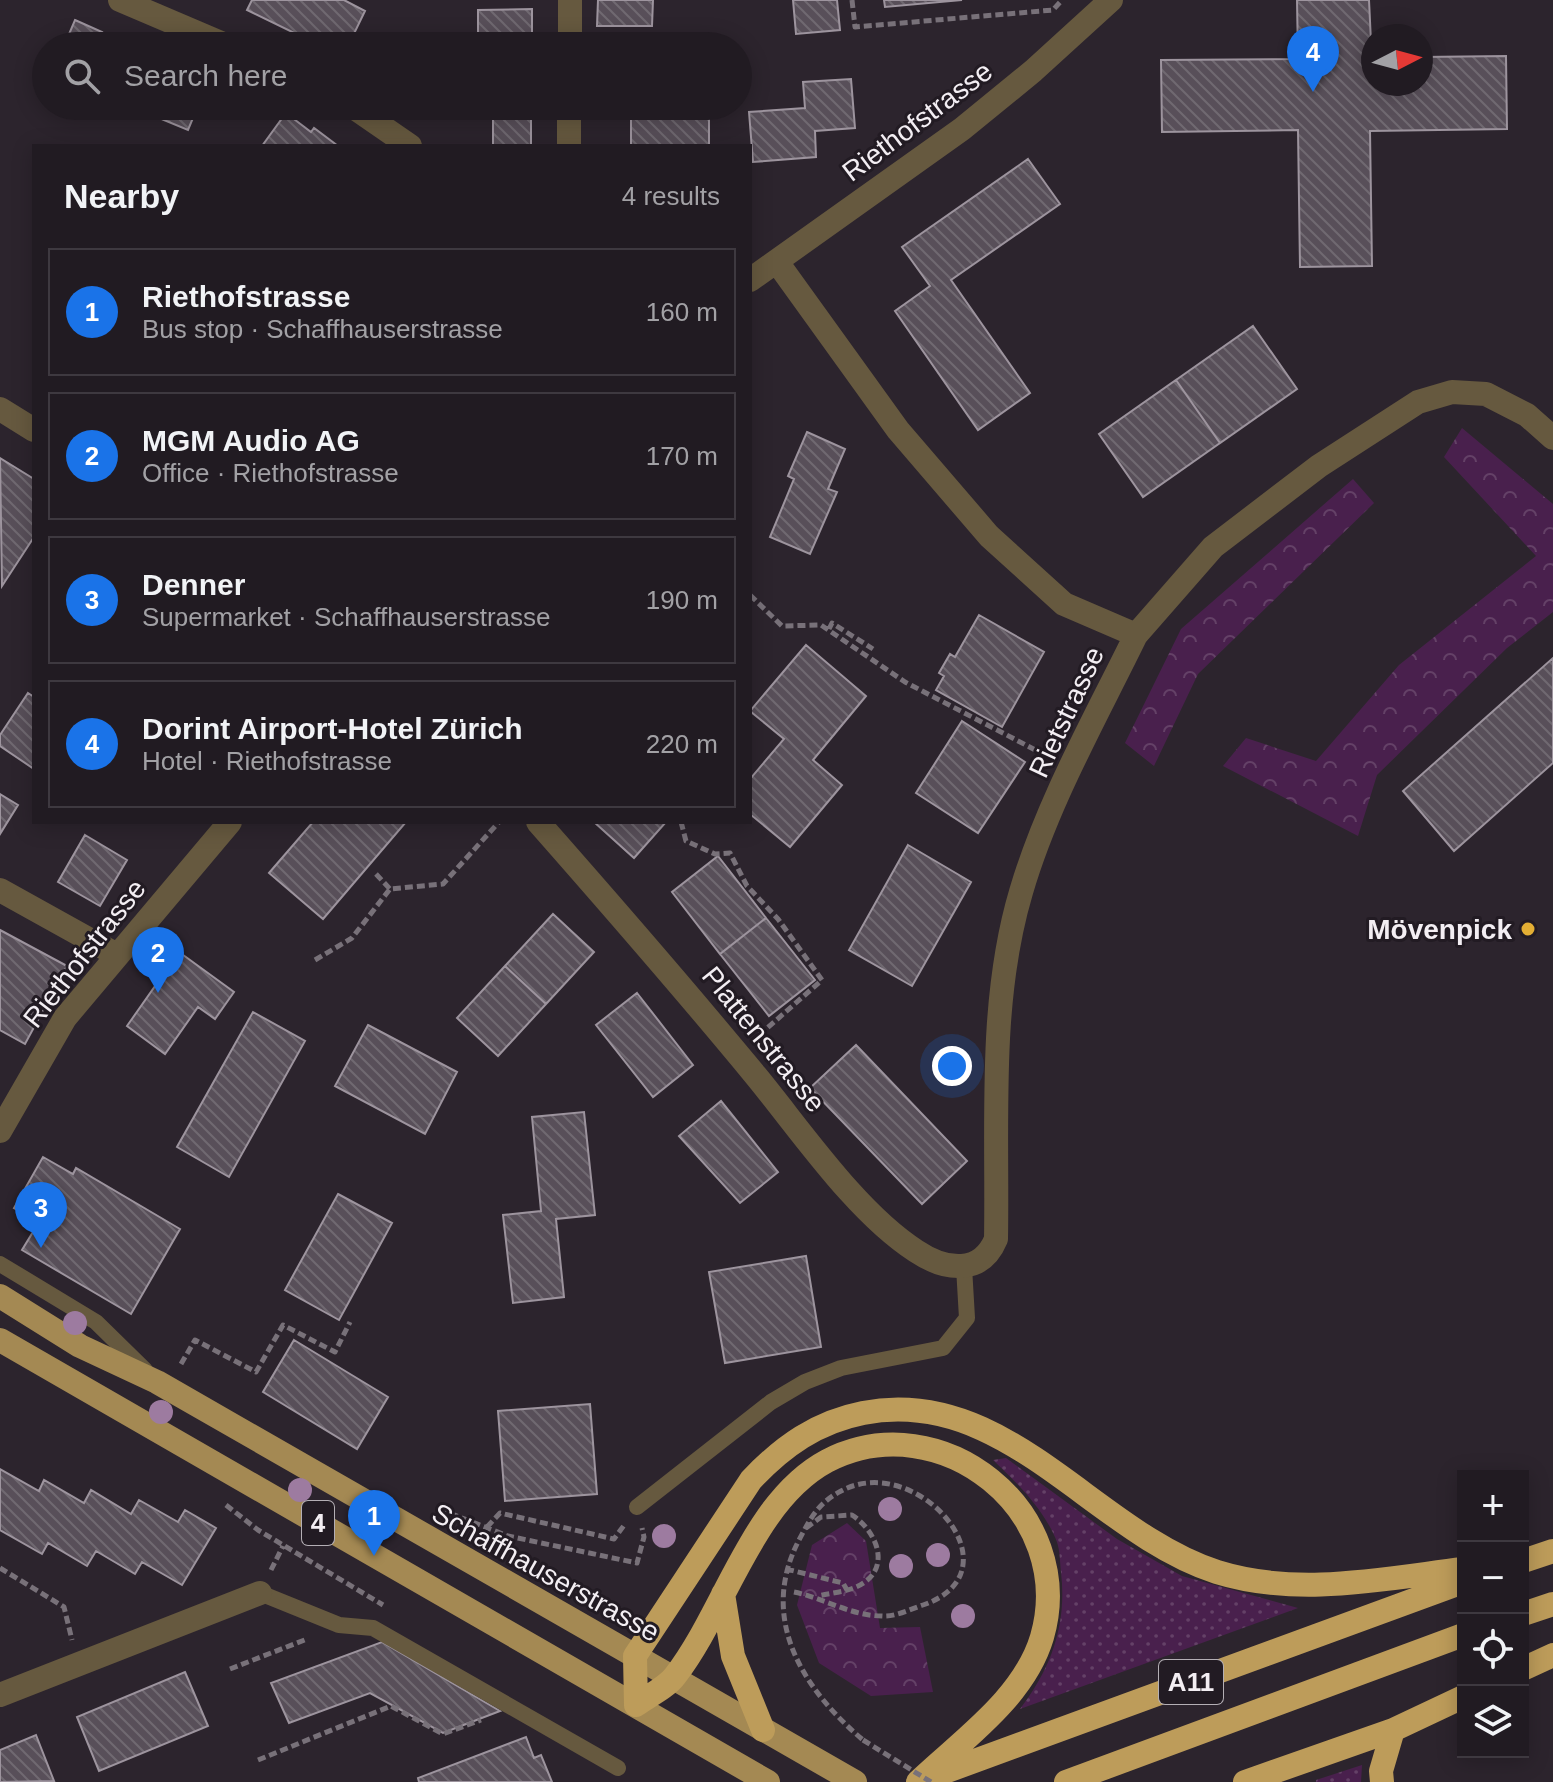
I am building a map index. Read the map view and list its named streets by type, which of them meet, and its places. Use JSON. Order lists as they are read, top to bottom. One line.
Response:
{"streets":{"highway":["A11"],"main road":["4","Schaffhauserstrasse"],"street":["Riethofstrasse","Rietstrasse","Plattenstrasse"]},"crossings":[["Riethofstrasse","Rietstrasse"],["Rietstrasse","Plattenstrasse"]],"places":["Mövenpick"],"north":"right","page":{"pins":["4","2","3","1"],"search":"Search here","heading":["Nearby","4 results"],"list":[{"mark":"1","name":"Riethofstrasse","note":"Bus stop · Schaffhauserstrasse","value":"160 m"},{"mark":"2","name":"MGM Audio AG","note":"Office · Riethofstrasse","value":"170 m"},{"mark":"3","name":"Denner","note":"Supermarket · Schaffhauserstrasse","value":"190 m"},{"mark":"4","name":"Dorint Airport-Hotel Zürich","note":"Hotel · Riethofstrasse","value":"220 m"}],"map_buttons":["+","−"]}}
